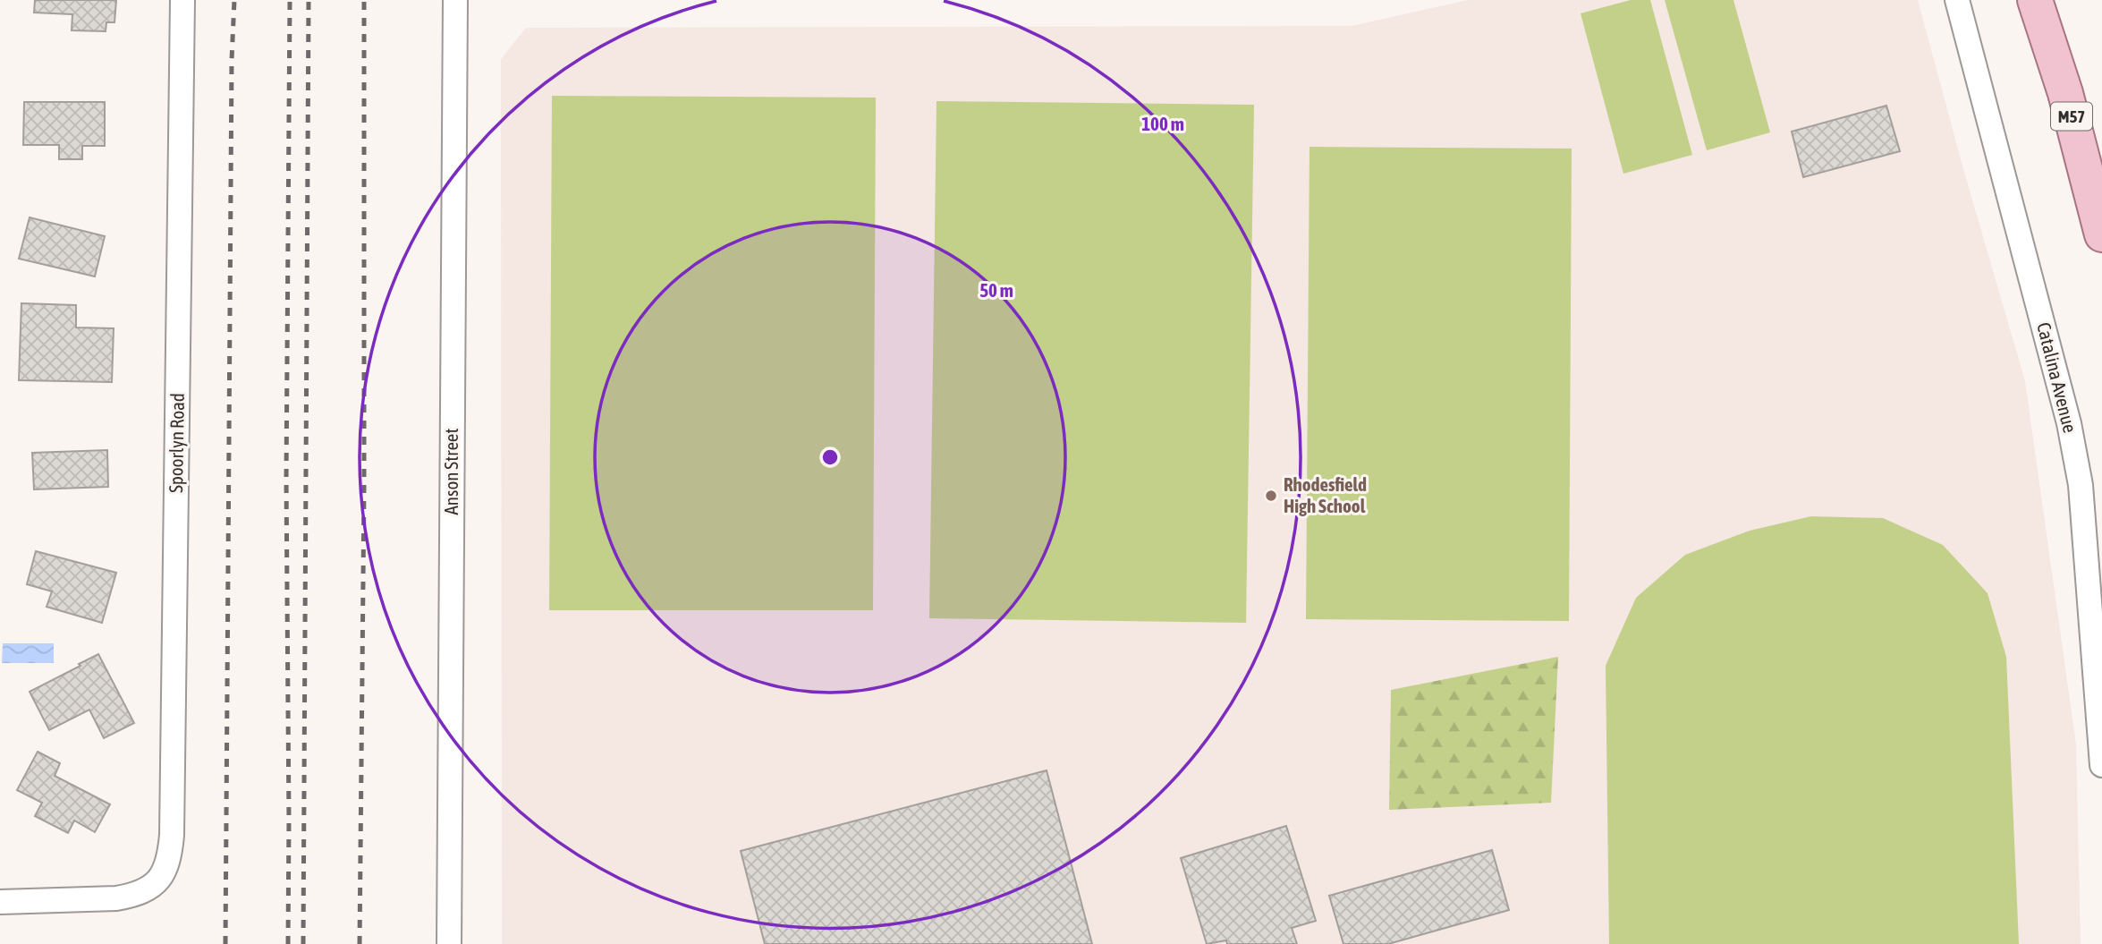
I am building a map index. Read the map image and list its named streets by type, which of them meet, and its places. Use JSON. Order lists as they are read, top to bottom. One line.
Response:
{"streets":{"main road":["M57"],"street":["Catalina Avenue","Spoorlyn Road","Anson Street"]},"places":["Rhodesfield High School"],"rings":["100 m","50 m"]}
